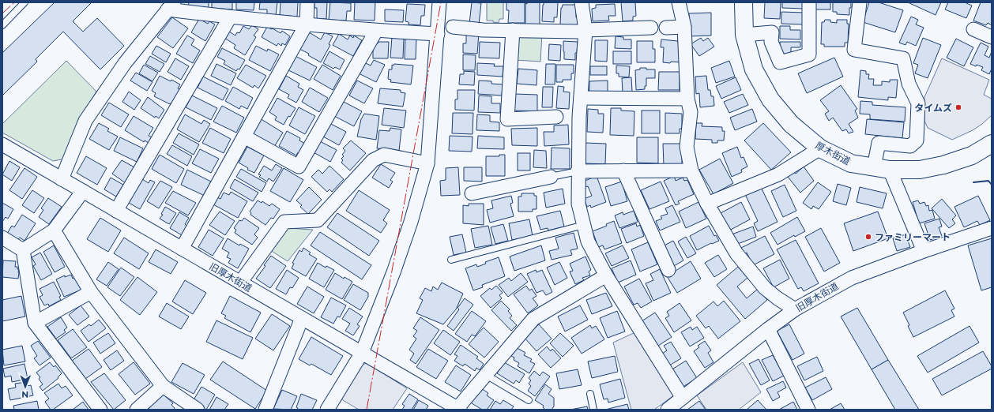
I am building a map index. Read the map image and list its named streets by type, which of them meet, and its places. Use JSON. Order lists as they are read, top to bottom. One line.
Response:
{"streets":{"main road":["厚木街道"],"street":["旧厚木街道"]},"places":["タイムズ","ファミリーマート"],"north":"bottom"}
